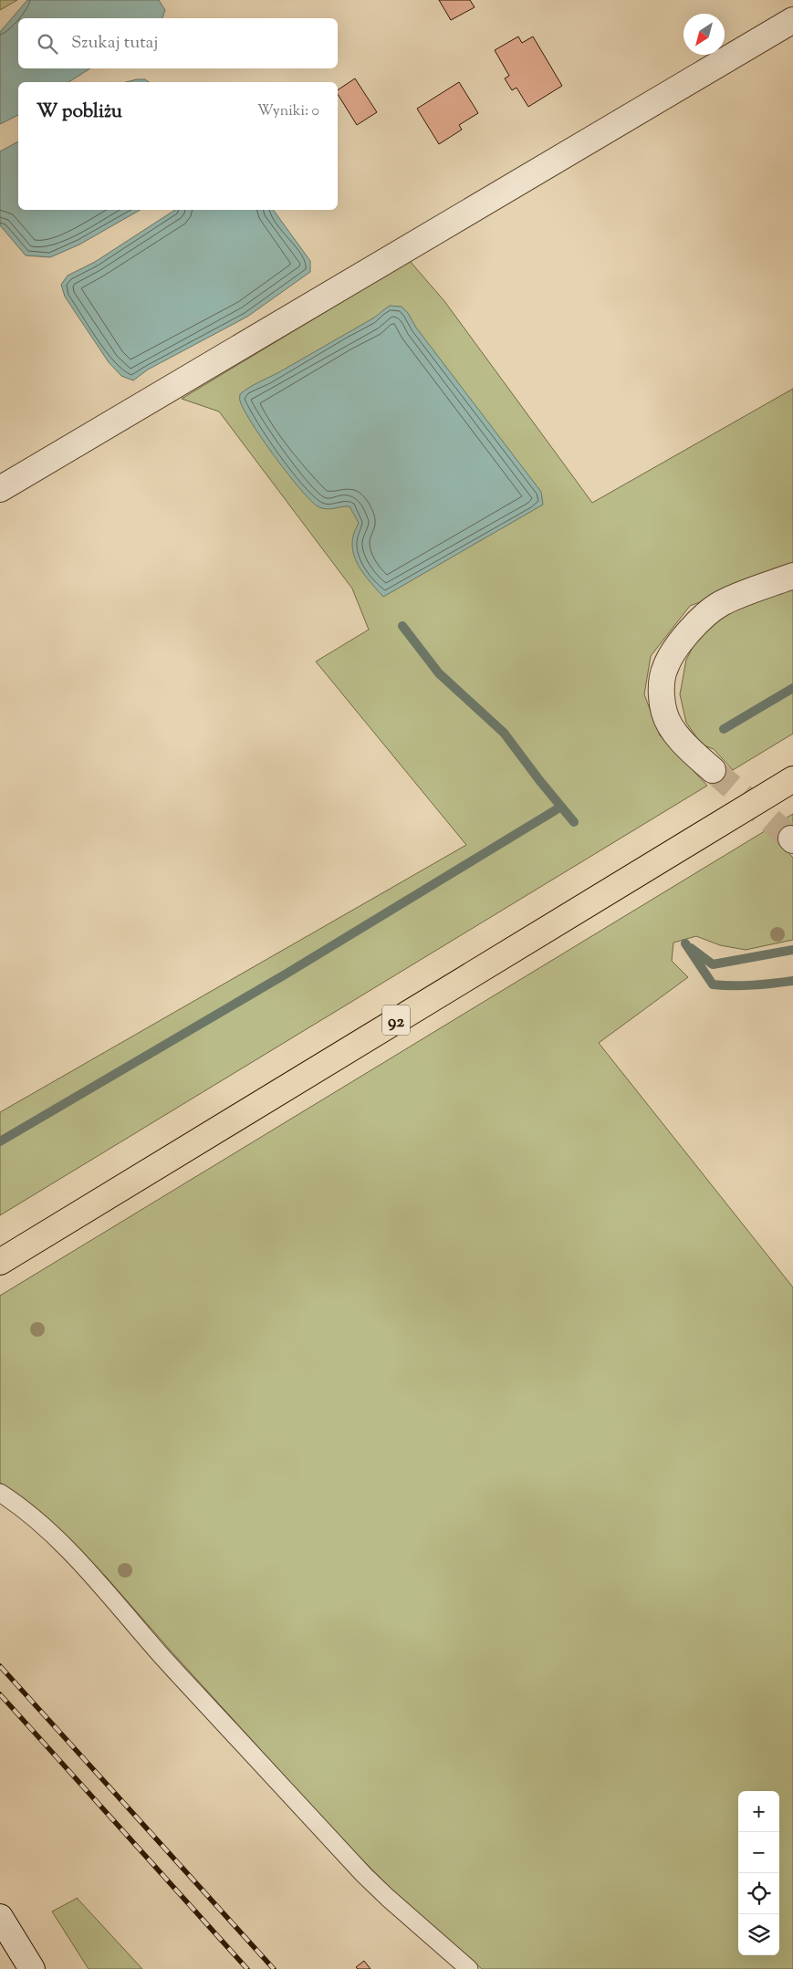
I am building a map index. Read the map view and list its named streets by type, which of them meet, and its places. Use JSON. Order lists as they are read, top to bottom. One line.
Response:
{"streets":{"main road":["92"]},"north":"bottom left","page":{"search":"Szukaj tutaj","heading":["W pobliżu","Wyniki: 0"],"map_buttons":["+","−"]}}
